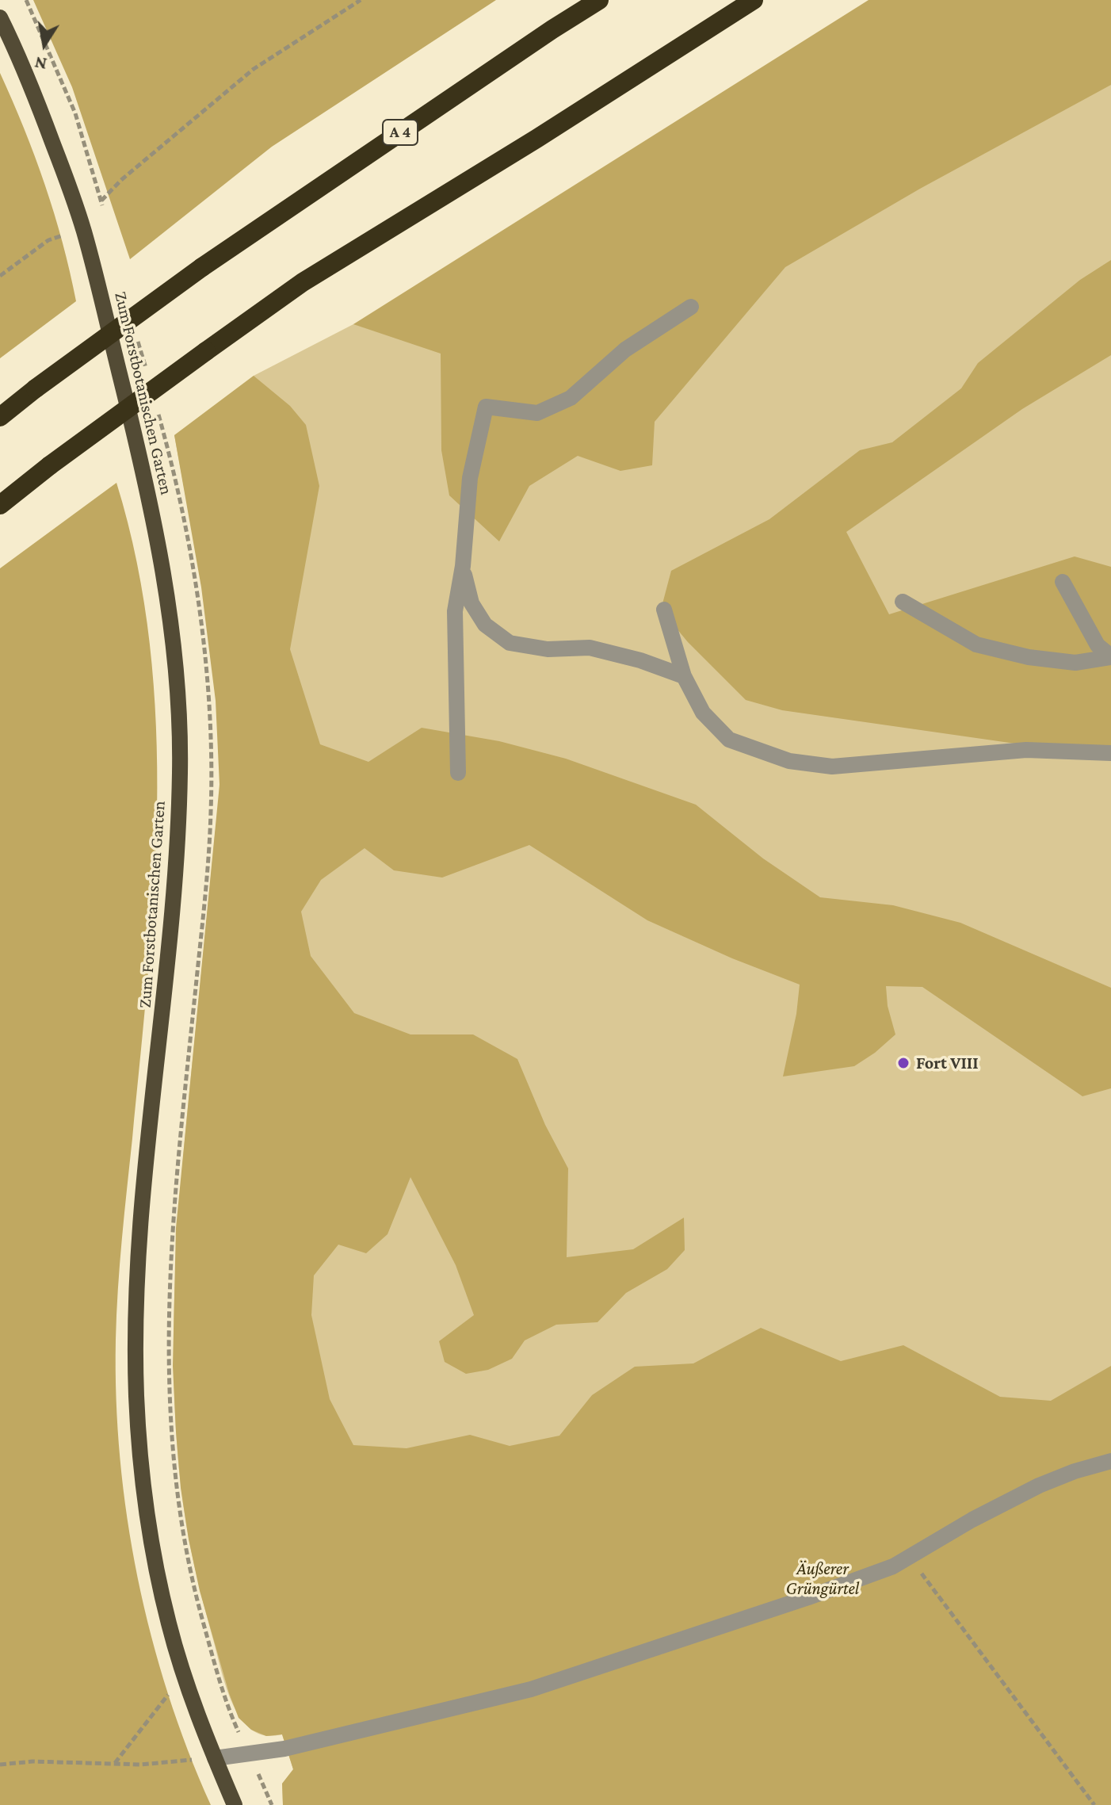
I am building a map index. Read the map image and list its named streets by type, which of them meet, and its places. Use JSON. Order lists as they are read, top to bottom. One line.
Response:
{"streets":{"highway":["A 4"],"main road":["Zum Forstbotanischen Garten"]},"parks":["Äußerer Grüngürtel"],"places":["Fort VIII"],"north":"bottom"}
